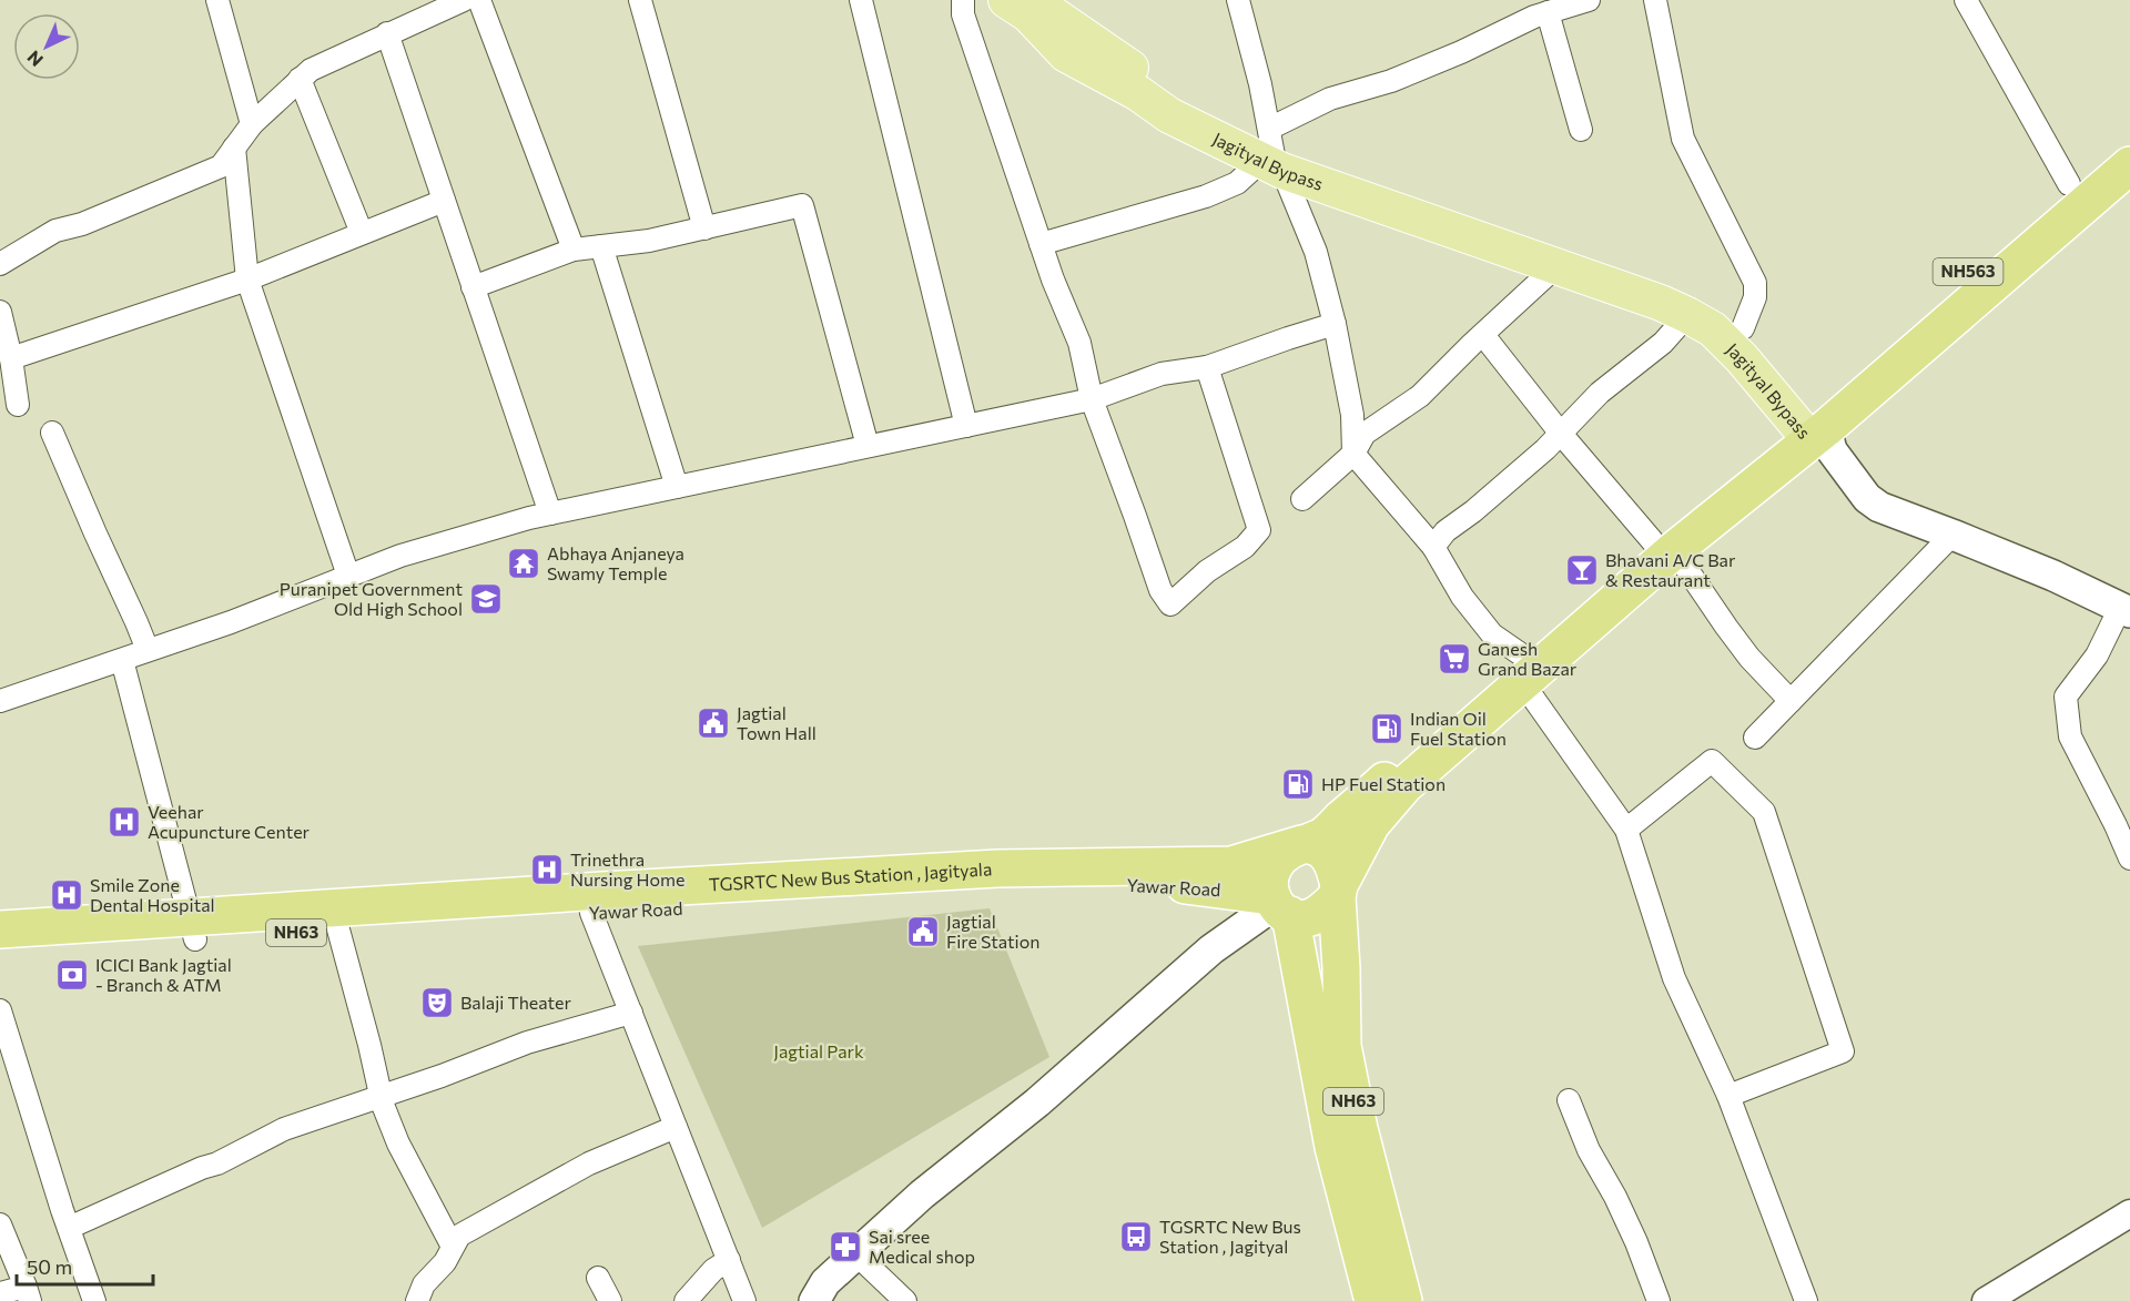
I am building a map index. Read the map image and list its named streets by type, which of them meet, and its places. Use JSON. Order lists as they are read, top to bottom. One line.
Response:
{"streets":{"highway":["NH563","TGSRTC New Bus Station , Jagityala","Yawar Road","NH63"],"main road":["Jagityal Bypass"]},"crossings":[["Jagityal Bypass","NH563"],["NH563","TGSRTC New Bus Station , Jagityala"],["NH563","Yawar Road"],["NH563","NH63"],["TGSRTC New Bus Station , Jagityala","Yawar Road"],["TGSRTC New Bus Station , Jagityala","NH63"],["Yawar Road","NH63"]],"parks":["Jagtial Park"],"places":{"temple":["Abhaya Anjaneya Swamy Temple"],"bar":["Bhavani A/C Bar & Restaurant"],"school or university":["Puranipet Government Old High School"],"supermarket":["Ganesh Grand Bazar"],"public building":["Jagtial Town Hall","Jagtial Fire Station"],"fuel station":["Indian Oil Fuel Station","HP Fuel Station"],"hospital":["Veehar Acupuncture Center","Trinethra Nursing Home","Smile Zone Dental Hospital"],"bank":["ICICI Bank Jagtial - Branch & ATM"],"theatre":["Balaji Theater"],"bus stop":["TGSRTC New Bus Station , Jagityal"],"pharmacy":["Sai sree Medical shop"]},"scale_bar":"50 m","north":"bottom left"}
